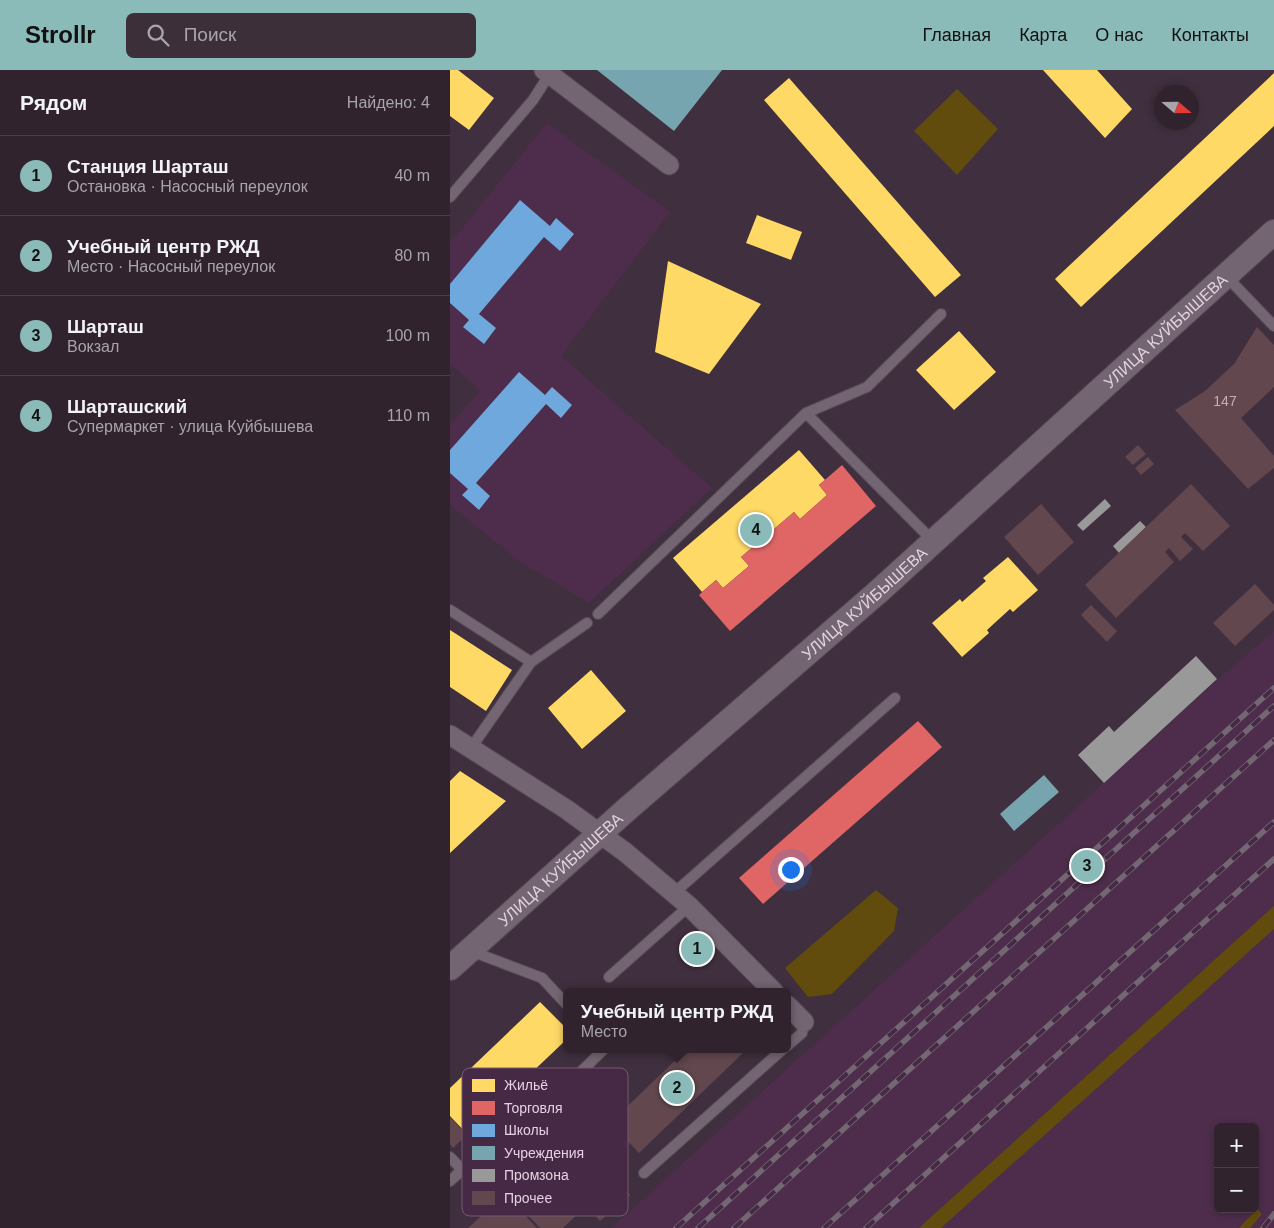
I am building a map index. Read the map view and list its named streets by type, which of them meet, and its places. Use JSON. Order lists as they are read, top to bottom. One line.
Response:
{"streets":{"street":["УЛИЦА КУЙБЫШЕВА"]},"house_numbers":["147"],"legend":["Жильё","Торговля","Школы","Учреждения","Промзона","Прочее"],"north":"right","page":{"header":"Strollr","search":"Поиск","nav":["Главная","Карта","О нас","Контакты"],"heading":["Рядом","Найдено: 4"],"list":[{"mark":"1","name":"Станция Шарташ","note":"Остановка · Насосный переулок","value":"40 m"},{"mark":"2","name":"Учебный центр РЖД","note":"Место · Насосный переулок","value":"80 m"},{"mark":"3","name":"Шарташ","note":"Вокзал","value":"100 m"},{"mark":"4","name":"Шарташский","note":"Супермаркет · улица Куйбышева","value":"110 m"}],"pins":["4","3","1","2"],"popup":["Учебный центр РЖД","Место"],"map_buttons":["+","−"]}}
